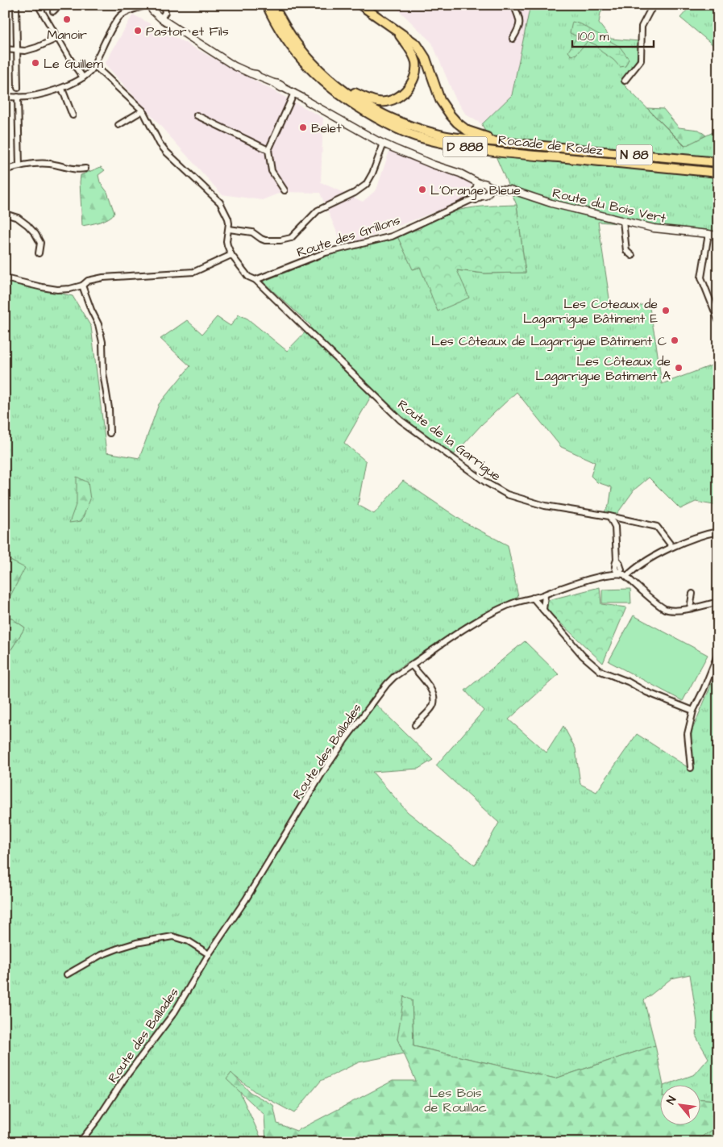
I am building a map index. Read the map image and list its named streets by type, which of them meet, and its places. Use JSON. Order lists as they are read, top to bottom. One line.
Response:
{"streets":{"highway":["Rocade de Rodez","D 888","N 88"],"street":["Route du Bois Vert","Route des Grillons","Route de la Garrigue","Route des Ballades"]},"crossings":[["Route du Bois Vert","Route des Grillons"],["Route des Grillons","Route de la Garrigue"]],"parks":["Les Bois de Rouillac"],"places":["Manoir","Pastor et Fils","Le Guillem","Belet","L'Orange Bleue","Les Coteaux de Lagarrigue Bâtiment E","Les Côteaux de Lagarrigue Bâtiment C","Les Côteaux de Lagarrigue Batiment A"],"scale_bar":"100 m","north":"top left"}
